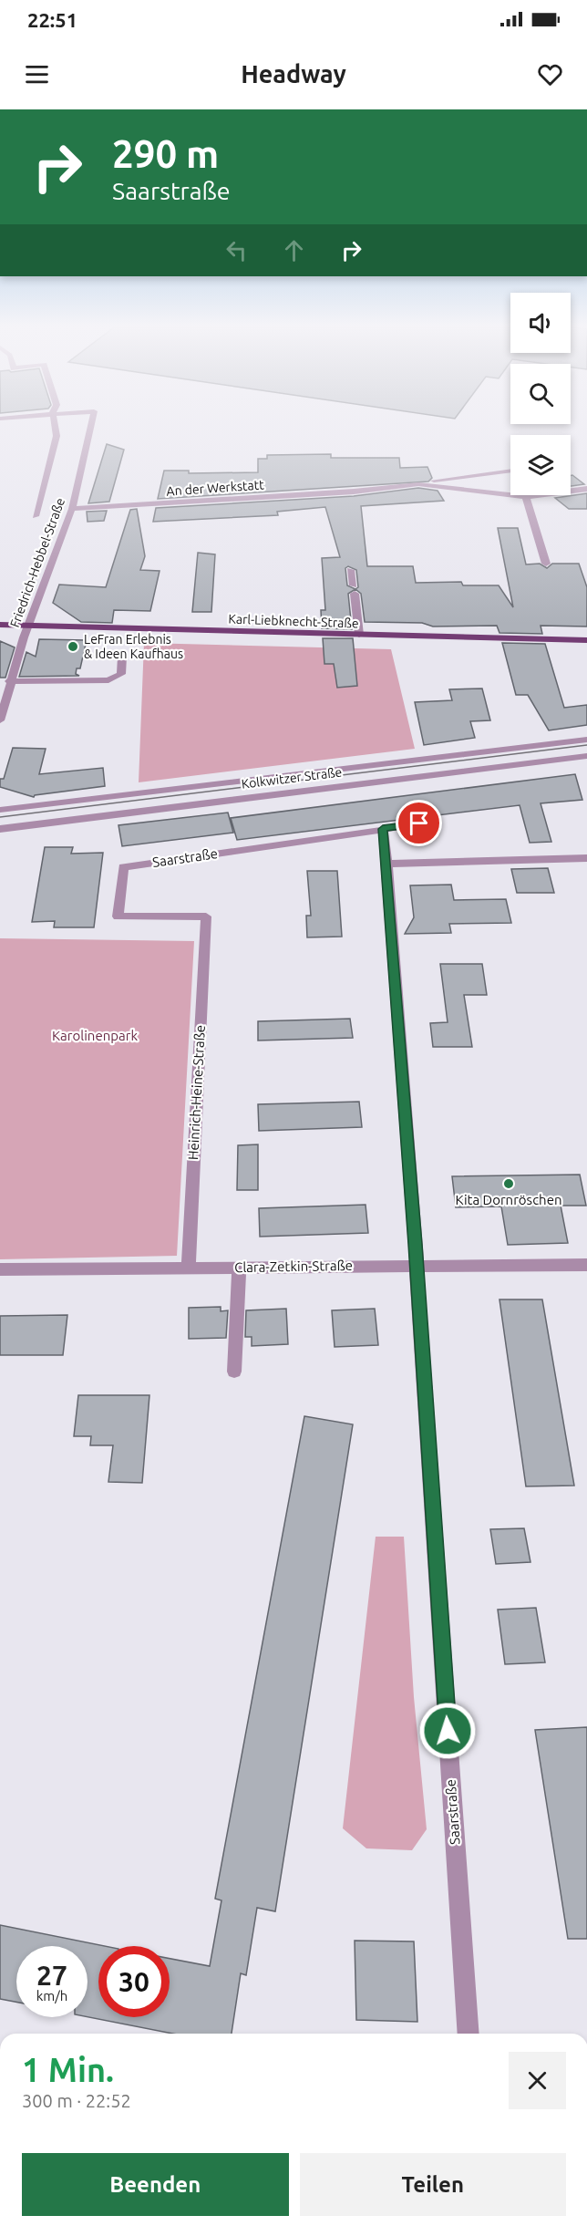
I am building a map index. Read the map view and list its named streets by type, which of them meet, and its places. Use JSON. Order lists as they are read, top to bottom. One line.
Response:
{"streets":{"main road":["Karl-Liebknecht-Straße"],"street":["An der Werkstatt","Friedrich-Hebbel-Straße","Kolkwitzer Straße","Saarstraße","Heinrich-Heine-Straße","Clara-Zetkin-Straße"]},"crossings":[["An der Werkstatt","Friedrich-Hebbel-Straße"],["Friedrich-Hebbel-Straße","Karl-Liebknecht-Straße"],["Saarstraße","Heinrich-Heine-Straße"],["Saarstraße","Clara-Zetkin-Straße"],["Heinrich-Heine-Straße","Clara-Zetkin-Straße"]],"parks":["Karolinenpark"],"places":["LeFran Erlebnis & Ideen Kaufhaus","Kita Dornröschen"],"page":{"status":"22:51","header":"Headway","turn":["290 m","Saarstraße"],"speed":"27 km/h","limit":"30","heading":["1 Min.","300 m · 22:52"],"buttons":["Beenden","Teilen"]}}
